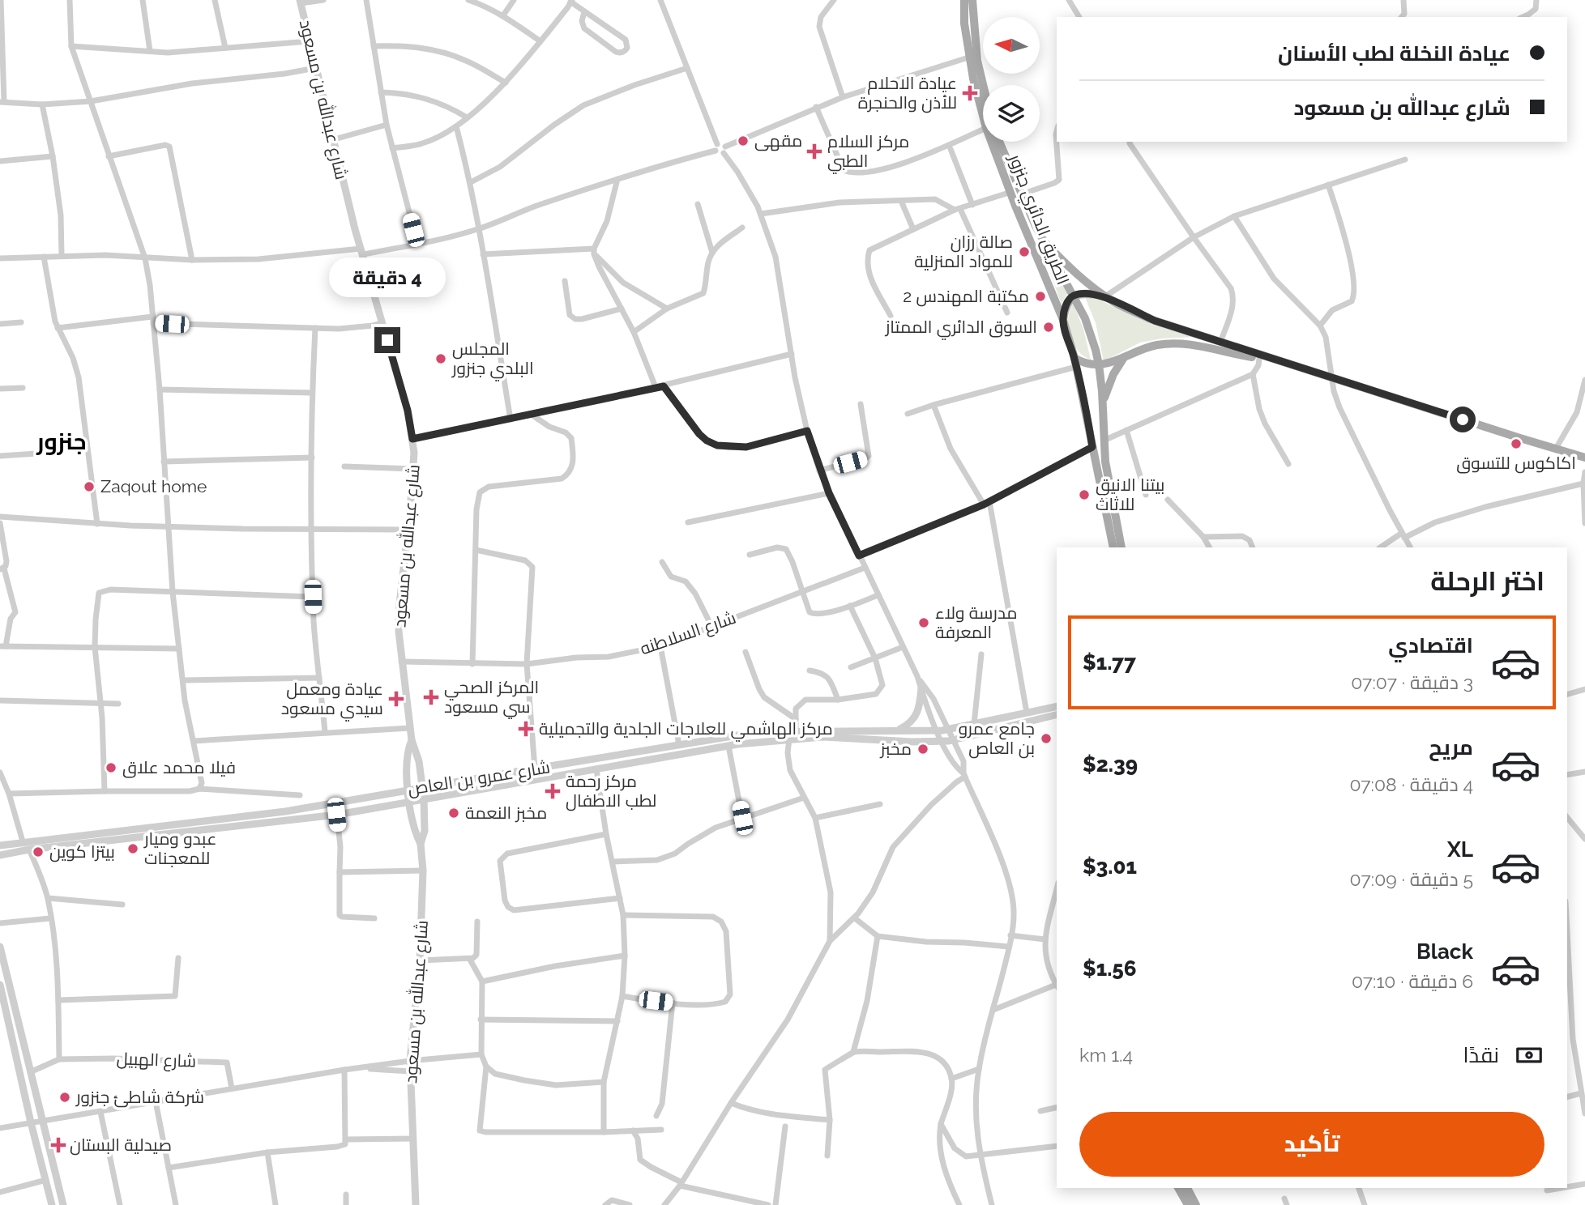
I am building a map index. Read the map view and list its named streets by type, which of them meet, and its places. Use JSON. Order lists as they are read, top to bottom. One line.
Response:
{"streets":{"main road":["الطريق الدائري جنزور"],"street":["شارع عبدالله بن مسعود","شارع السلاطنه","شارع عمرو بن العاص","شارع الهبيل"]},"crossings":[["شارع عبدالله بن مسعود","شارع السلاطنه"],["شارع عبدالله بن مسعود","شارع عمرو بن العاص"]],"districts":["جنزور"],"places":{"health":["عيادة الاحلام للأذن والحنجرة","مركز السلام الطبي","المركز الصحي سي مسعود","عيادة ومعمل سيدي مسعود","مركز الهاشمي للعلاجات الجلدية والتجميلية","مركز رحمة لطب الاطفال","صيدلية البستان"],"other":["مقهى","صالة رزان للمواد المنزلية","مكتبة المهندس 2","السوق الدائري الممتاز","المجلس البلدي جنزور","اكاكوس للتسوق","Zaqout home","بيتنا الانيق للاثاث","مدرسة ولاء المعرفة","جامع عمرو بن العاص","مخبز","فيلا محمد علاق","مخبز النعمة","عبدو وميار للمعجنات","بيتزا كوين","شركة شاطئ جنزور"]},"north":"left","page":{"banner":["عيادة النخلة لطب الأسنان","شارع عبدالله بن مسعود"],"bubble":"4 دقيقة","heading":"اختر الرحلة","list":[{"name":"اقتصادي","note":"3 دقيقة · 07:07","value":"$1.77"},{"name":"مريح","note":"4 دقيقة · 07:08","value":"$2.39"},{"name":"XL","note":"5 دقيقة · 07:09","value":"$3.01"},{"name":"Black","note":"6 دقيقة · 07:10","value":"$1.56"}],"pay":["نقدًا","1.4 km"],"buttons":"تأكيد"}}
